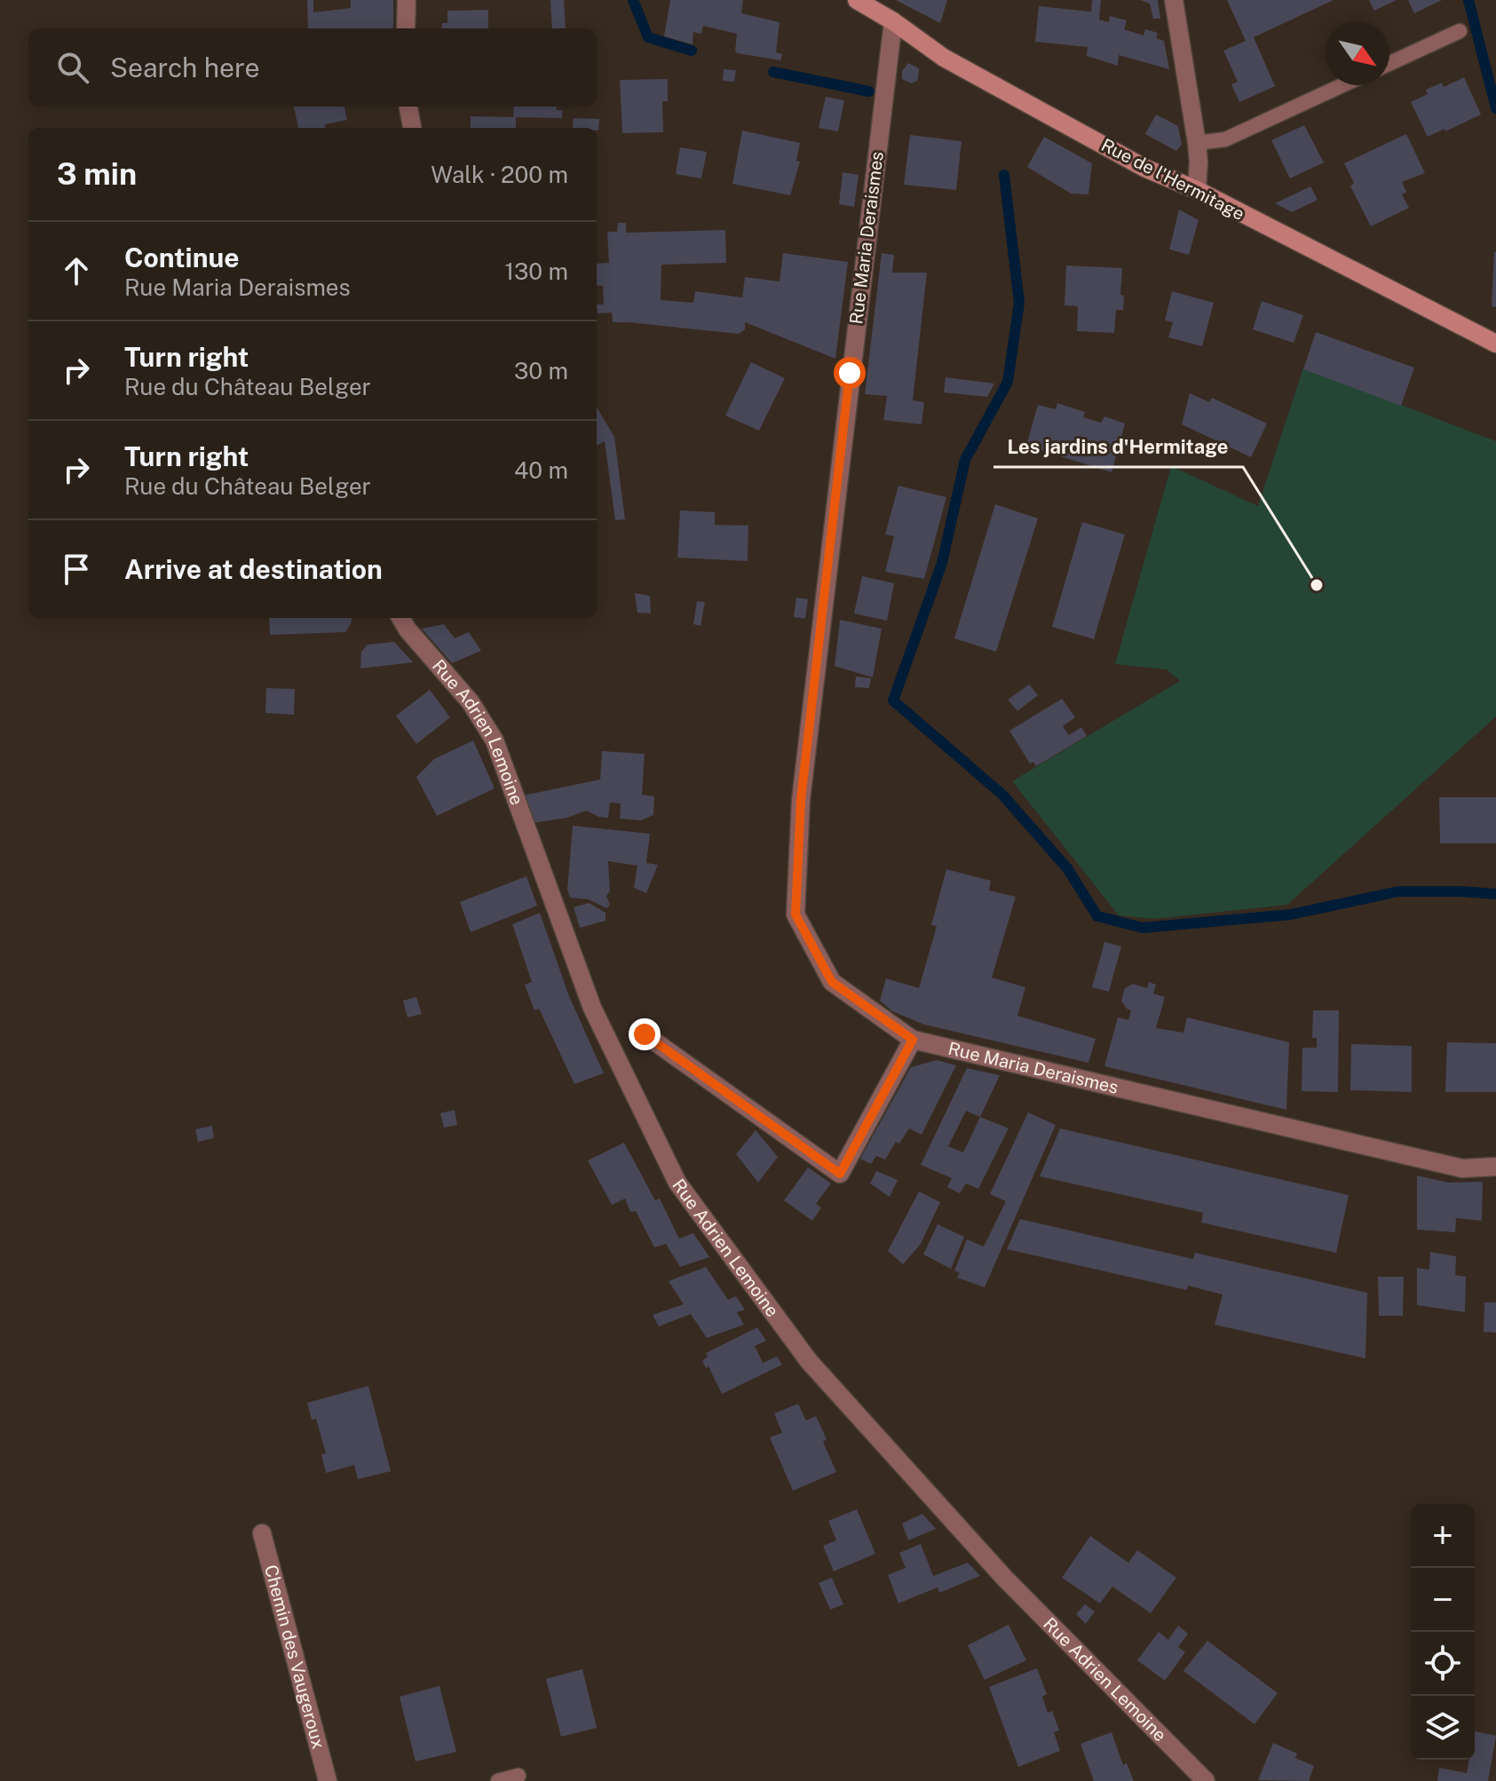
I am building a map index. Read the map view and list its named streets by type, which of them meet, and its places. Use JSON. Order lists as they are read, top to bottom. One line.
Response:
{"streets":{"main road":["Rue de l'Hermitage"],"street":["Rue Maria Deraismes","Rue Adrien Lemoine","Chemin des Vaugeroux"]},"crossings":[["Rue de l'Hermitage","Rue Maria Deraismes"]],"places":["Les jardins d'Hermitage"],"north":"bottom right","page":{"search":"Search here","heading":["3 min","Walk · 200 m"],"list":[["Continue","Rue Maria Deraismes","130 m"],["Turn right","Rue du Château Belger","30 m"],["Turn right","Rue du Château Belger","40 m"],"Arrive at destination"],"map_buttons":["+","−"]}}
